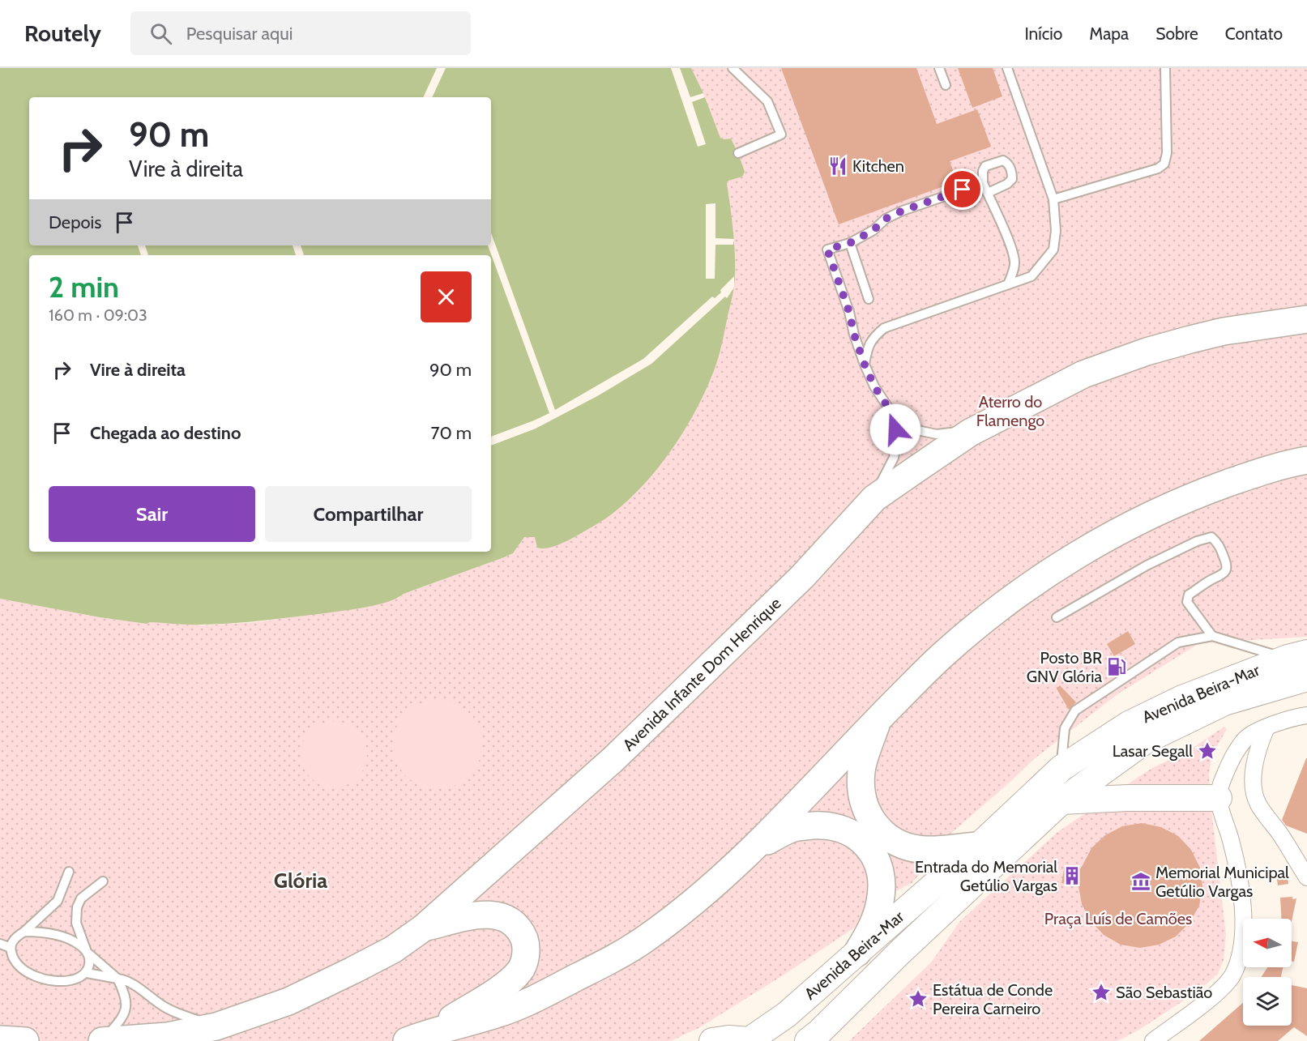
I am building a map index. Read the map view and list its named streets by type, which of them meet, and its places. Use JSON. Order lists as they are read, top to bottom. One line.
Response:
{"streets":{"highway":["Avenida Infante Dom Henrique"],"main road":["Avenida Beira-Mar"]},"districts":["Glória"],"parks":["Aterro do Flamengo","Praça Luís de Camões"],"places":{"restaurant":["Kitchen"],"fuel station":["Posto BR GNV Glória"],"place":["Lasar Segall","São Sebastião","Estátua de Conde Pereira Carneiro"],"building":["Entrada do Memorial Getúlio Vargas"],"museum":["Memorial Municipal Getúlio Vargas"]},"north":"left","page":{"header":"Routely","search":"Pesquisar aqui","nav":["Início","Mapa","Sobre","Contato"],"turn":["90 m","Vire à direita"],"then":"Depois","heading":["2 min","160 m · 09:03"],"list":[{"name":"Vire à direita","value":"90 m"},{"name":"Chegada ao destino","value":"70 m"}],"buttons":["Sair","Compartilhar"]}}
